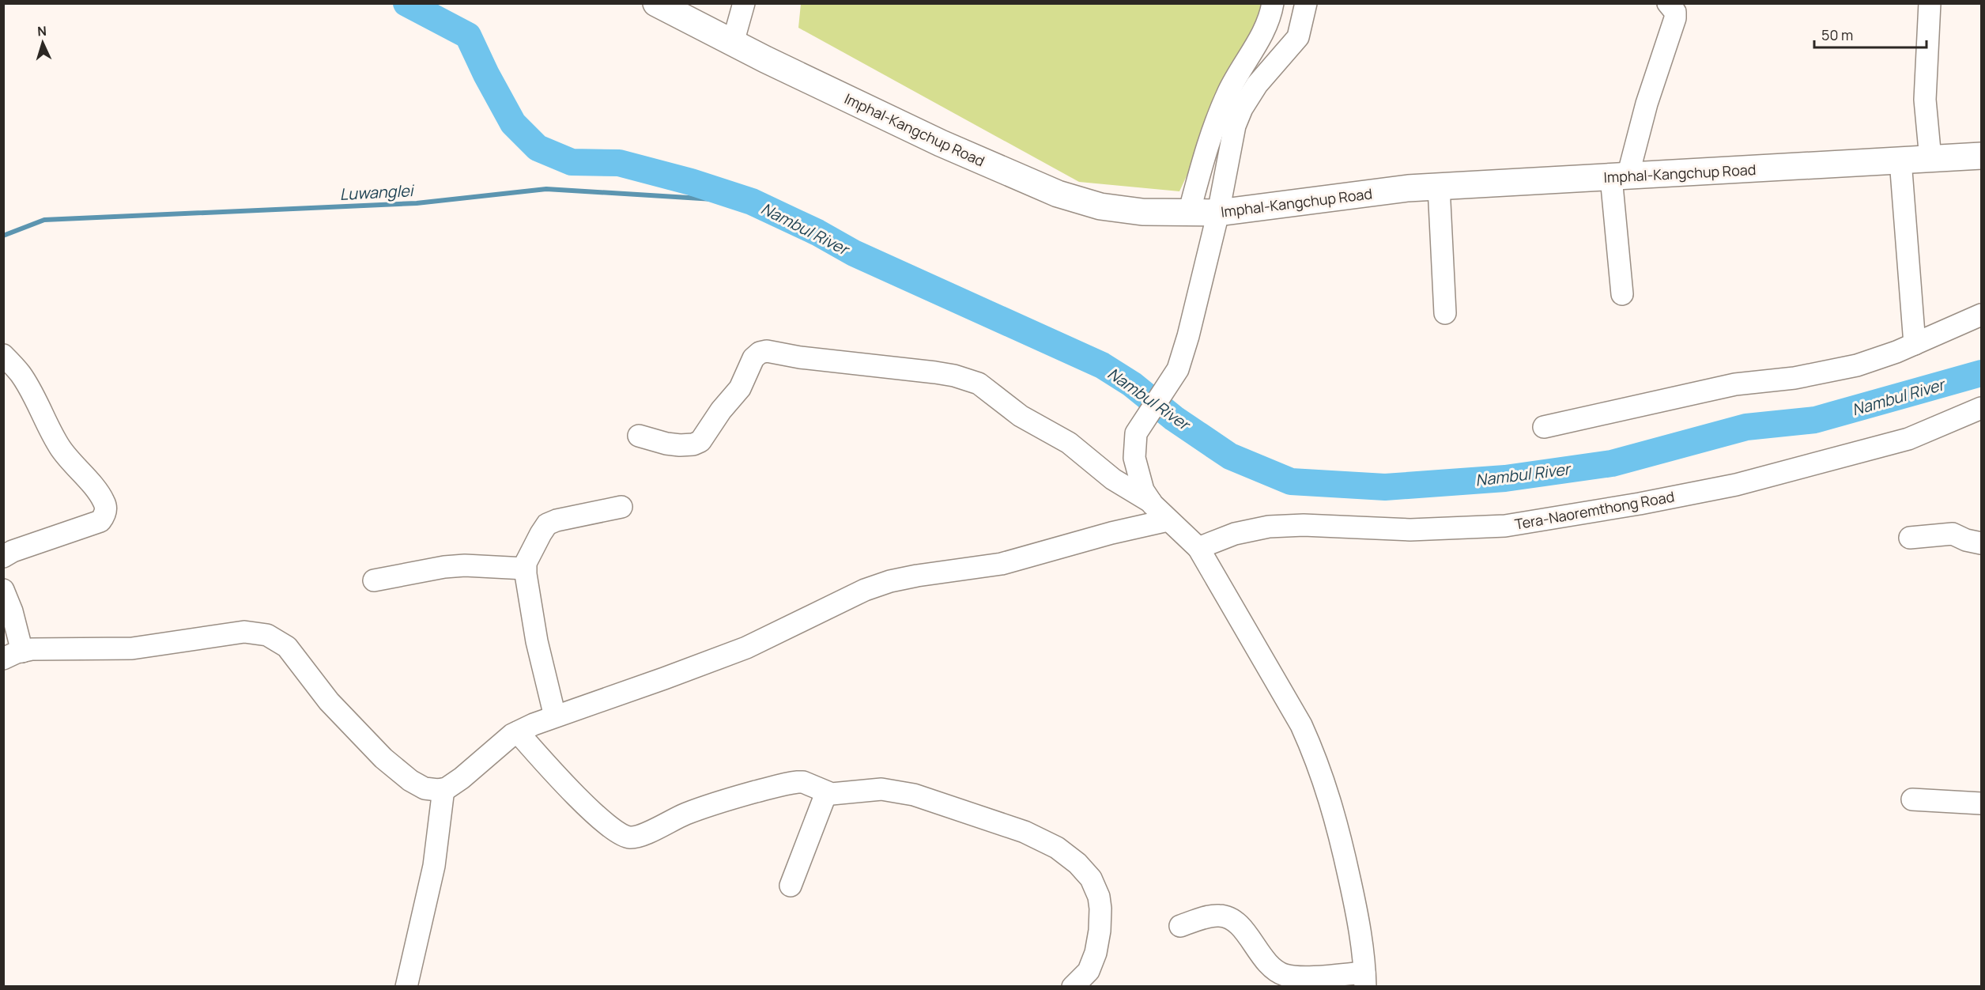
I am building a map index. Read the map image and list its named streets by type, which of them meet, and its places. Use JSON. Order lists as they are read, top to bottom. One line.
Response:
{"streets":{"main road":["Imphal-Kangchup Road"],"street":["Tera-Naoremthong Road"]},"water":["Luwanglei","Nambul River"],"scale_bar":"50 m","north":"top"}
